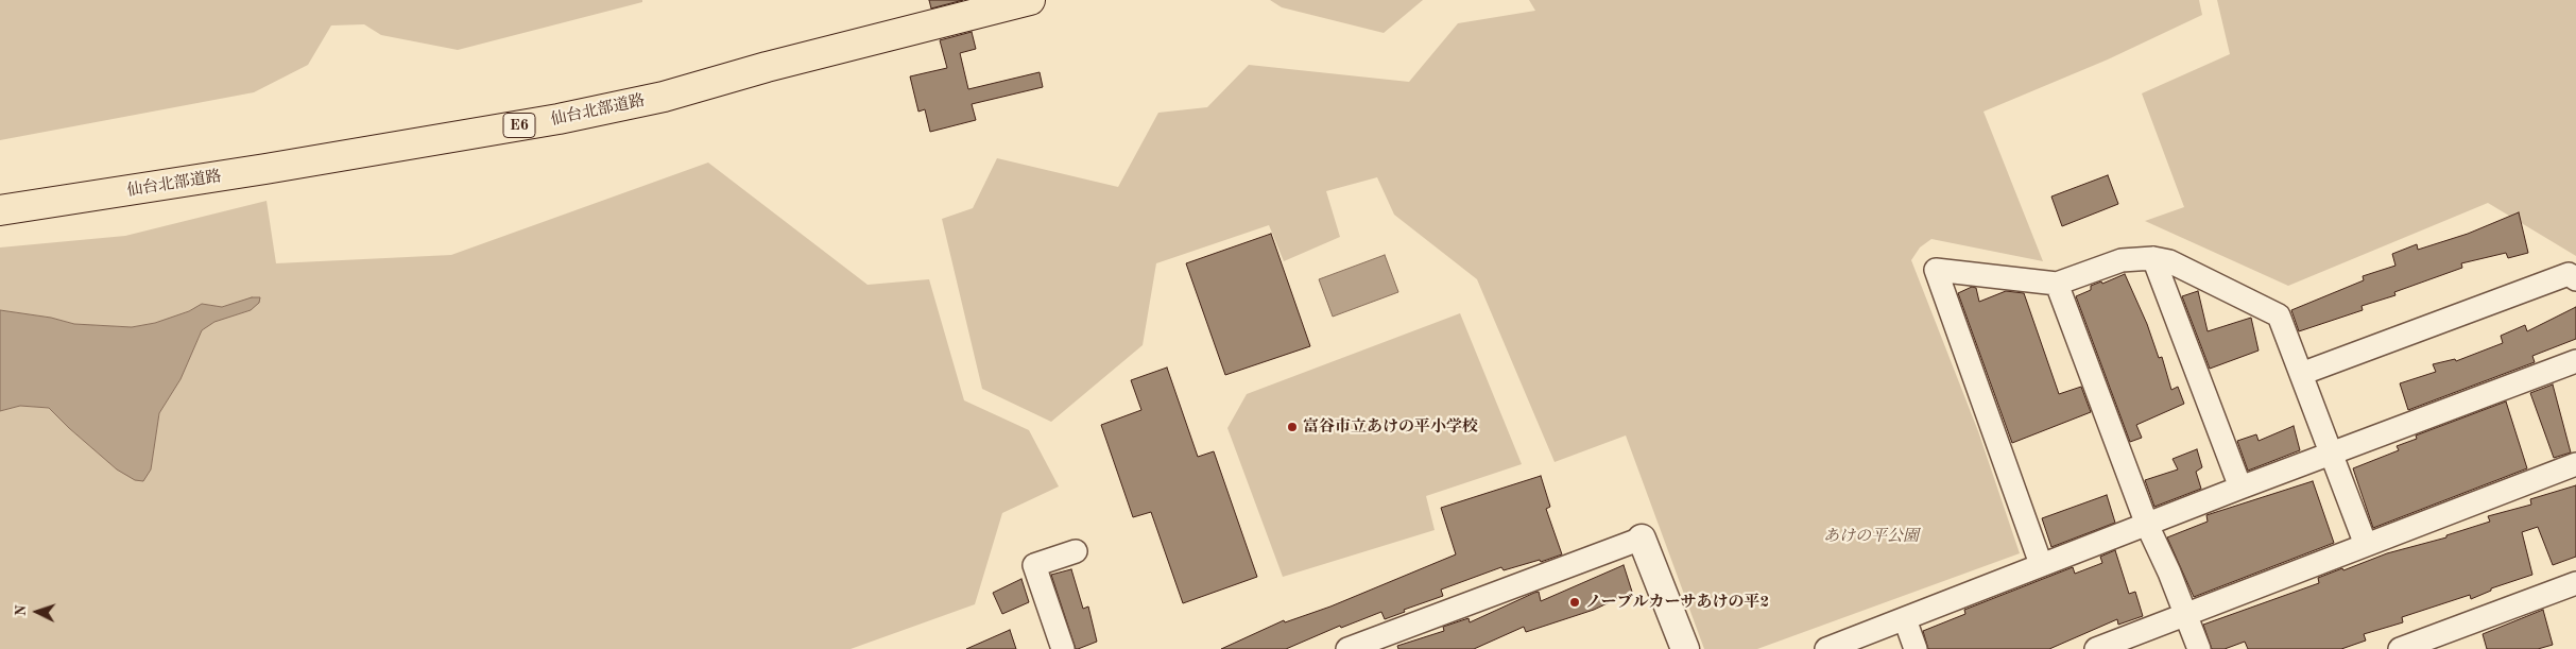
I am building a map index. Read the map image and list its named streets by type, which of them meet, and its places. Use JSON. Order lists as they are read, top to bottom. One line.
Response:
{"streets":{"highway":["仙台北部道路","E6"]},"parks":["あけの平公園"],"places":["富谷市立あけの平小学校","ノーブルカーサあけの平2"],"north":"left"}
